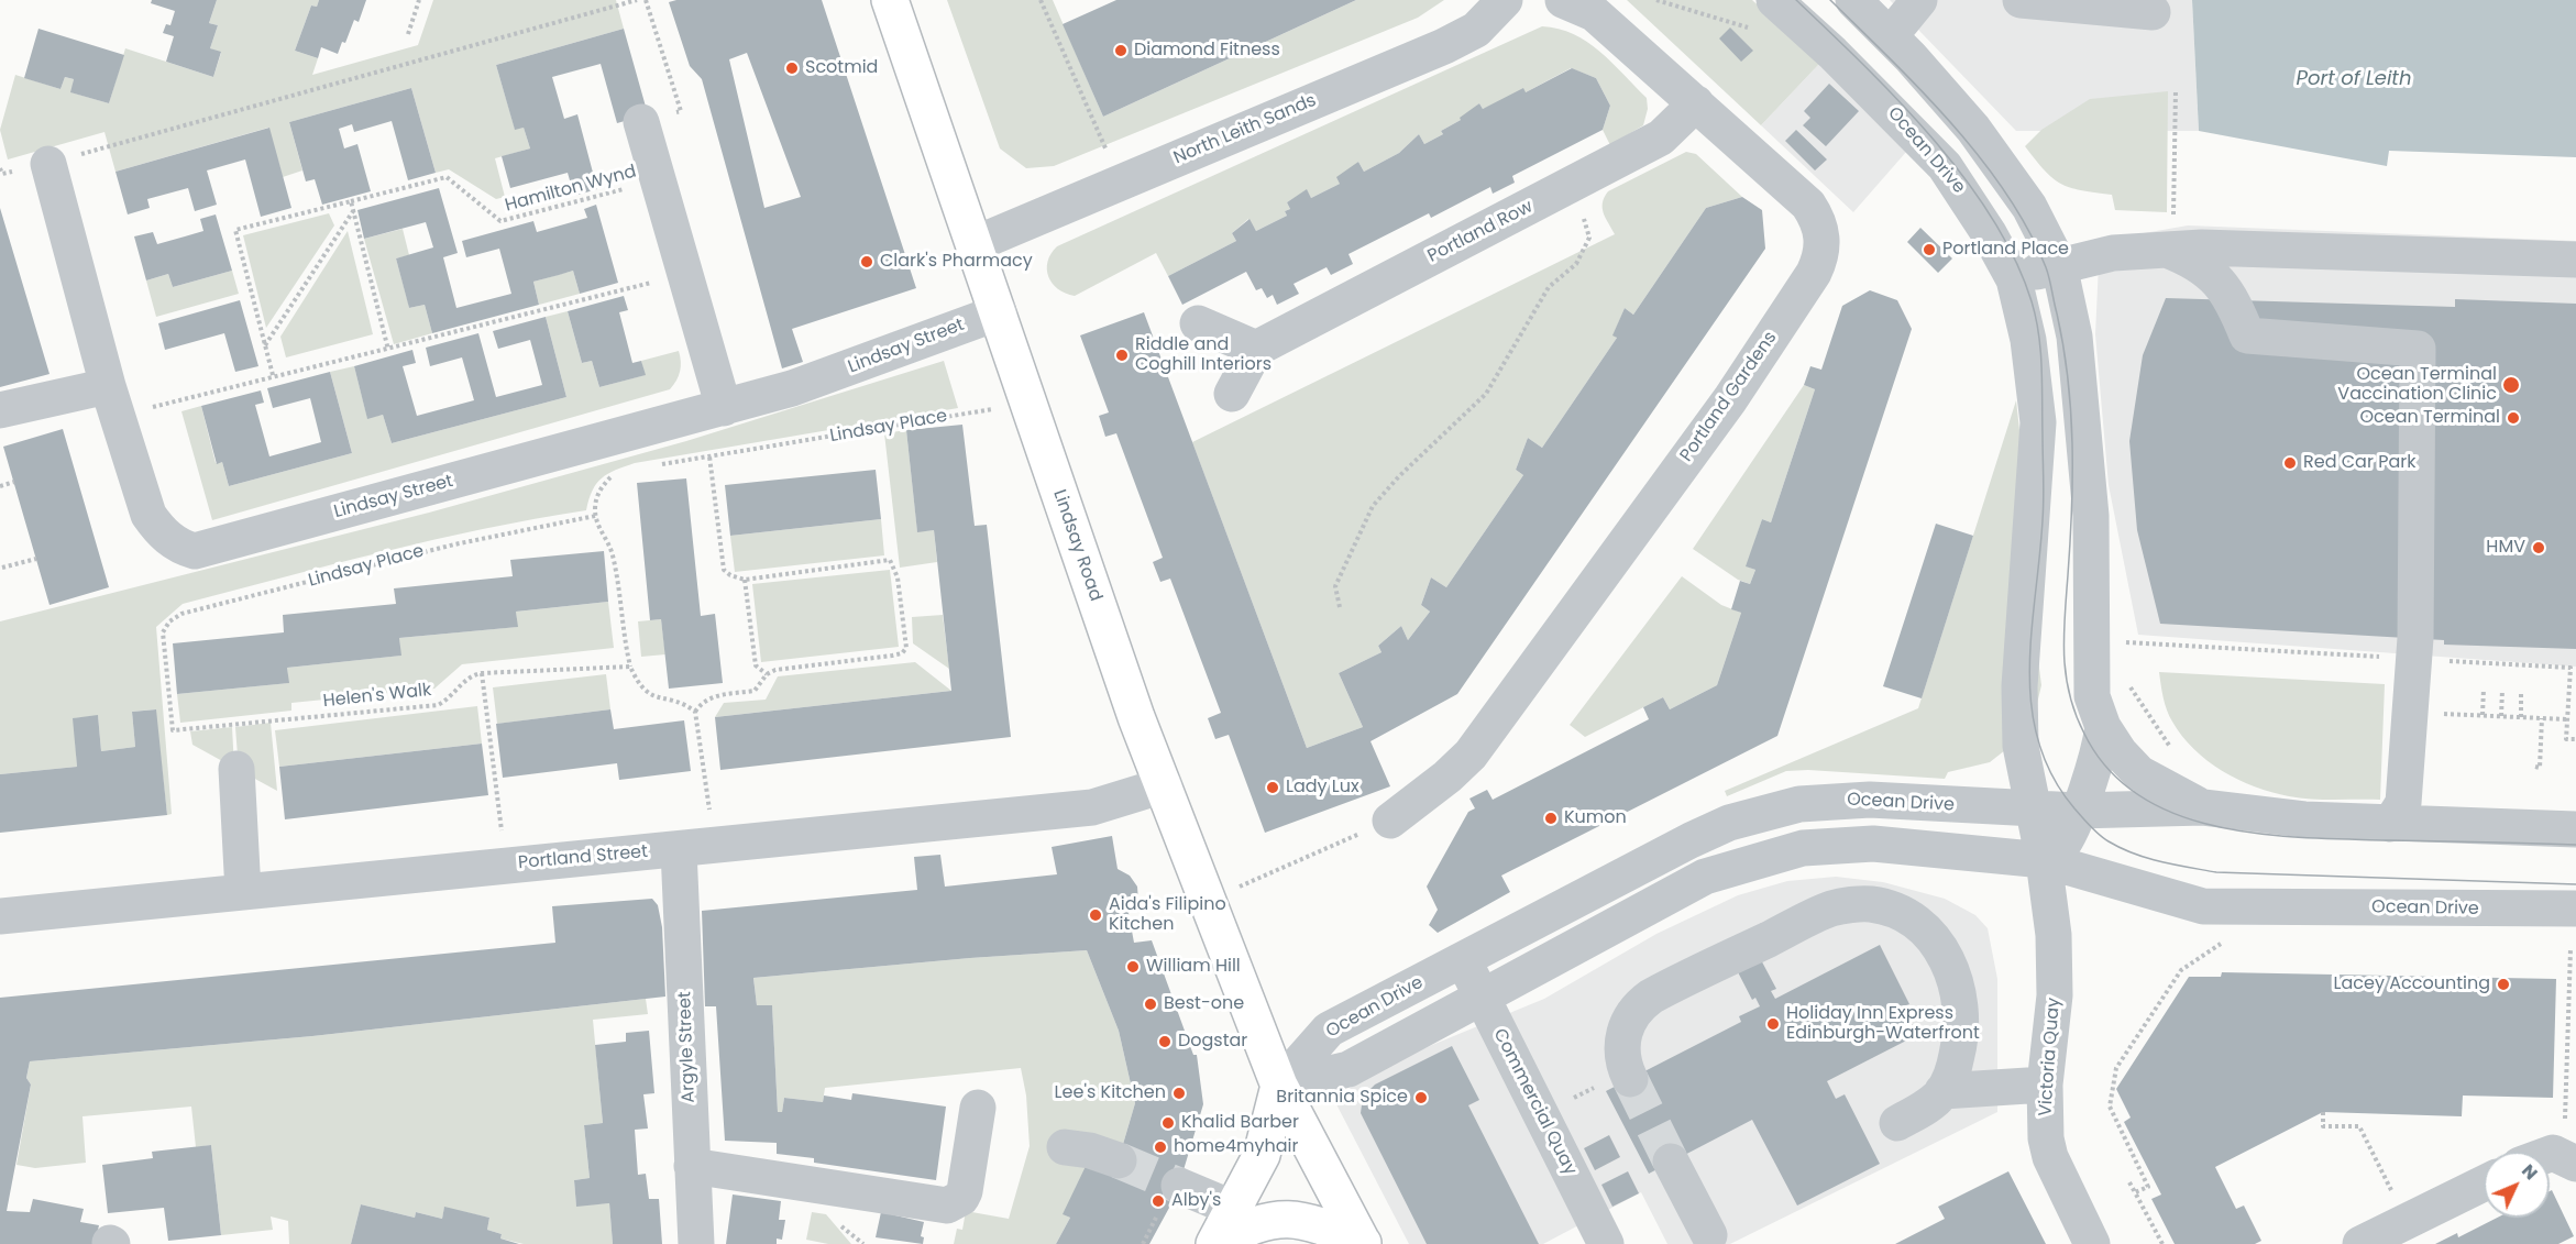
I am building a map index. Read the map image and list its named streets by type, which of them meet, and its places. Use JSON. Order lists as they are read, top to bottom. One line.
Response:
{"streets":{"main road":["Lindsay Road"],"street":["North Leith Sands","Ocean Drive","Portland Row","Lindsay Street","Portland Gardens","Portland Street","Argyle Street","Victoria Quay","Commercial Quay"],"path":["Hamilton Wynd","Lindsay Place","Helen's Walk"]},"crossings":[["North Leith Sands","Lindsay Road"],["Ocean Drive","Lindsay Road"],["Ocean Drive","Victoria Quay"],["Ocean Drive","Commercial Quay"],["Portland Row","Portland Gardens"],["Lindsay Street","Lindsay Road"],["Lindsay Place","Lindsay Road"],["Lindsay Place","Helen's Walk"],["Lindsay Road","Portland Street"],["Portland Street","Argyle Street"]],"water":["Port of Leith"],"places":["Diamond Fitness","Scotmid","Portland Place","Clark's Pharmacy","Riddle and Coghill Interiors","Ocean Terminal Vaccination Clinic","Ocean Terminal","Red Car Park","HMV","Lady Lux","Kumon","Aida's Filipino Kitchen","William Hill","Lacey Accounting","Best-one","Holiday Inn Express Edinburgh-Waterfront","Dogstar","Lee's Kitchen","Britannia Spice","Khalid Barber","home4myhair","Alby's"],"north":"top right"}
